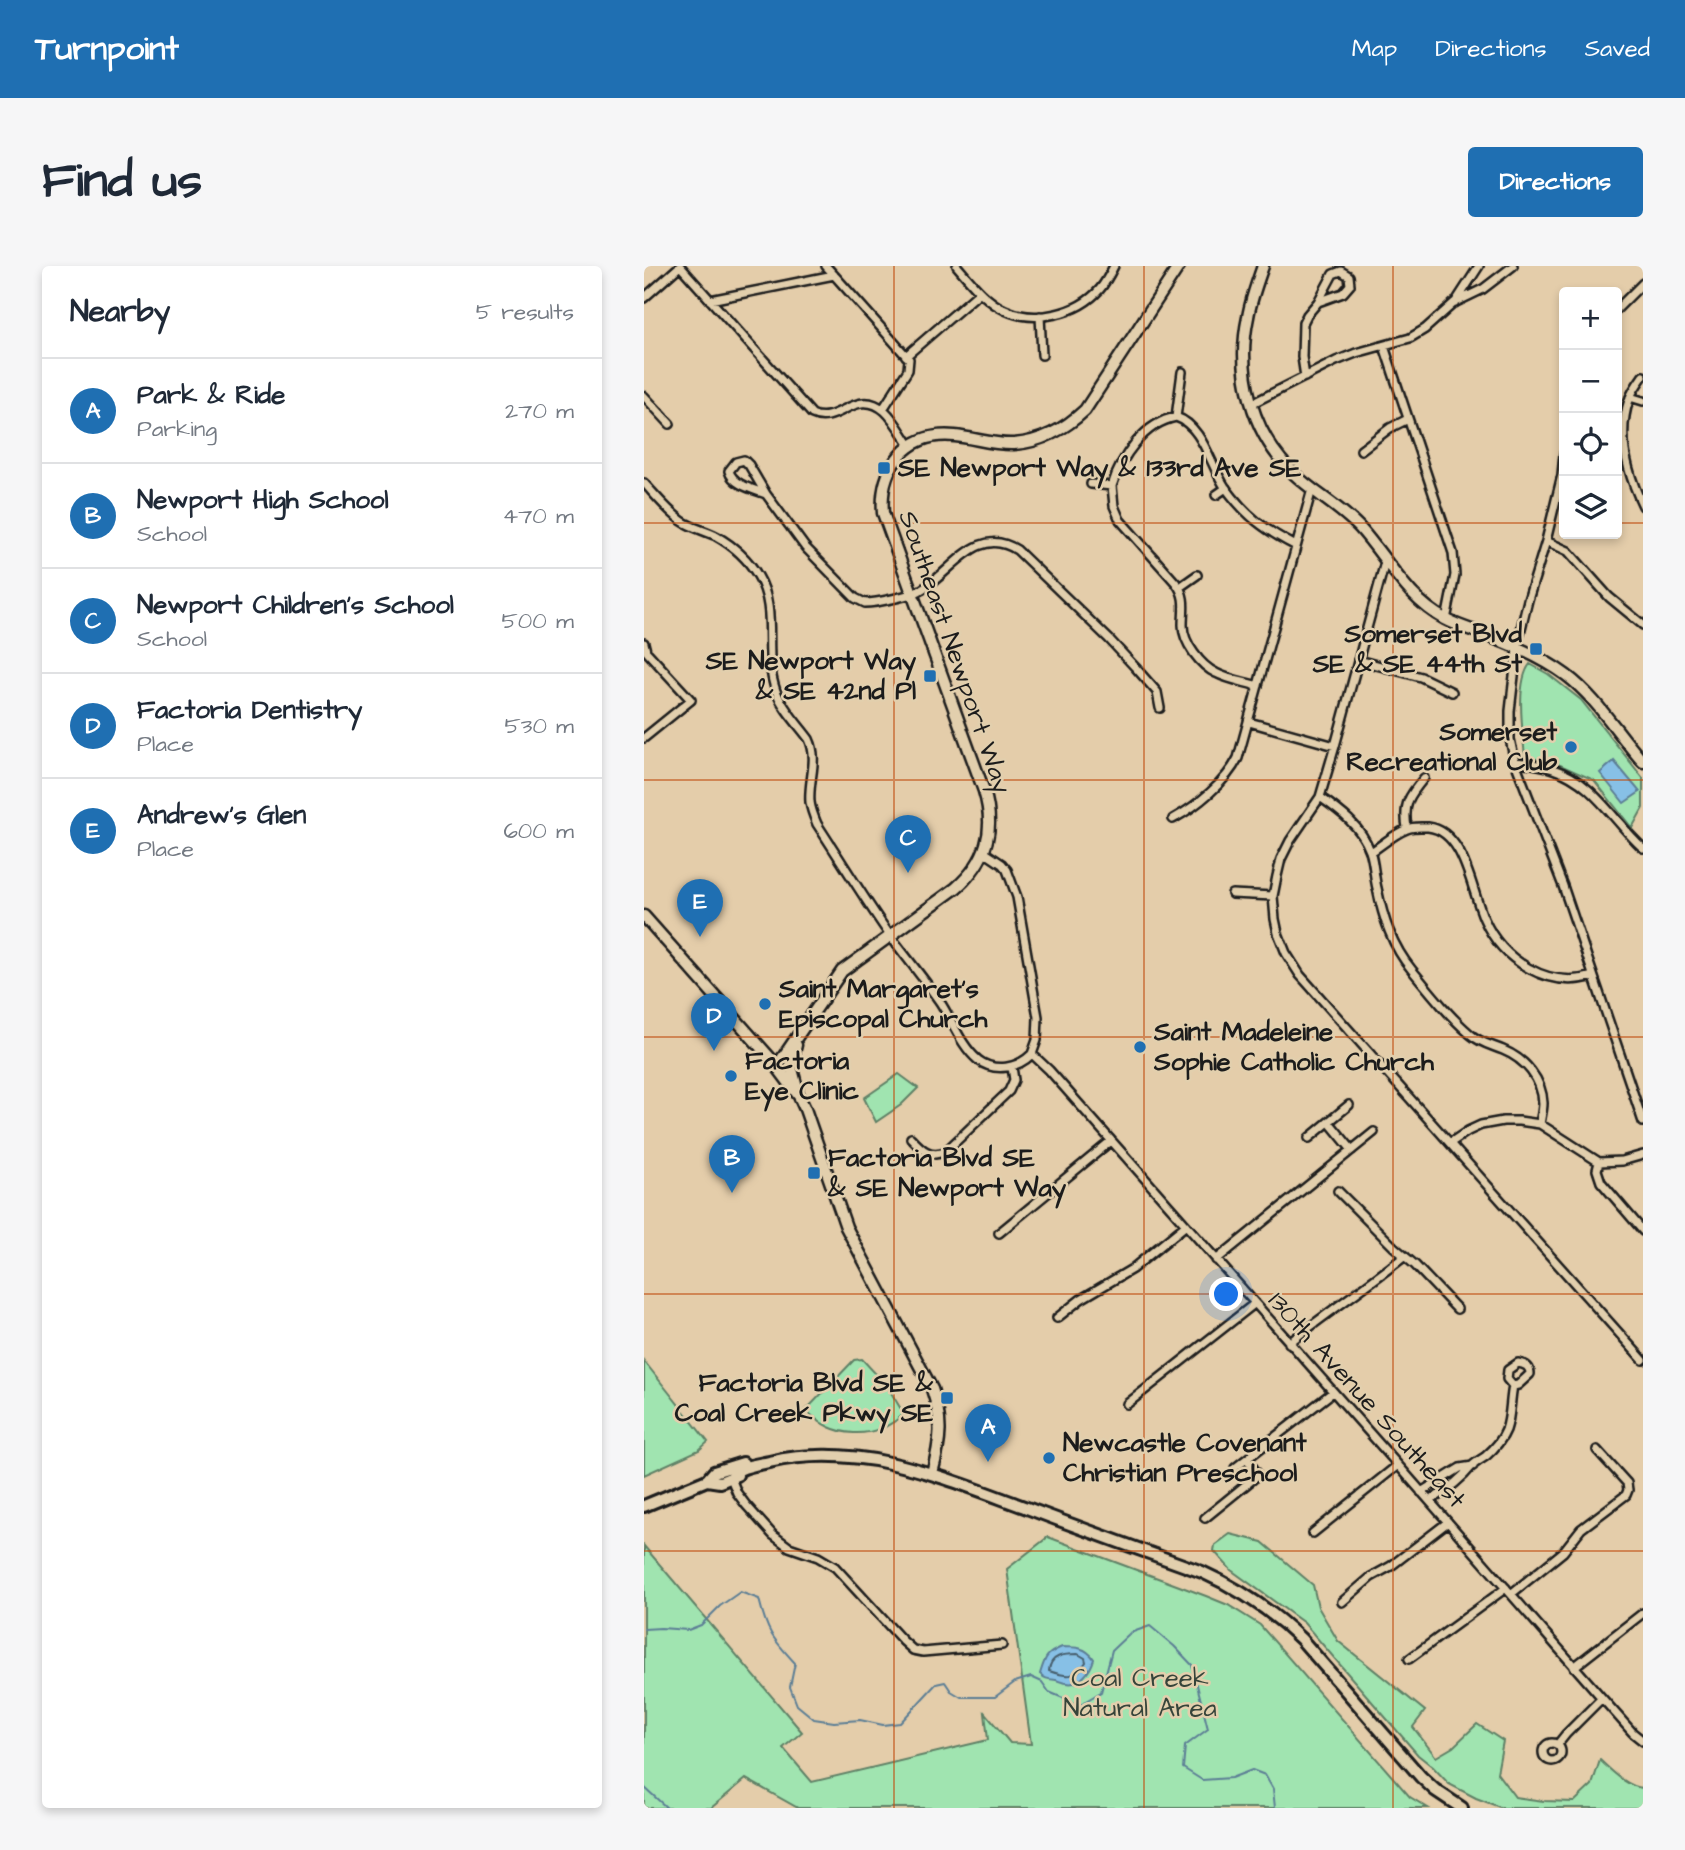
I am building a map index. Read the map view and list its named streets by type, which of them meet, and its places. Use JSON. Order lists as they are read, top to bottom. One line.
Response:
{"streets":{"main road":["Southeast Newport Way"],"street":["130th Avenue Southeast"]},"parks":["Coal Creek Natural Area"],"places":{"transit":["SE Newport Way & 133rd Ave SE","Somerset Blvd SE & SE 44th St","SE Newport Way & SE 42nd Pl","Factoria Blvd SE & SE Newport Way","Factoria Blvd SE & Coal Creek Pkwy SE"],"other":["Somerset Recreational Club","Saint Margaret's Episcopal Church","Saint Madeleine Sophie Catholic Church","Factoria Eye Clinic","Newcastle Covenant Christian Preschool"]},"page":{"header":"Turnpoint","nav":["Map","Directions","Saved"],"buttons":"Directions","title":"Find us","heading":["Nearby","5 results"],"map_buttons":["+","−"],"list":[{"mark":"A","name":"Park & Ride","note":"Parking","value":"270 m"},{"mark":"B","name":"Newport High School","note":"School","value":"470 m"},{"mark":"C","name":"Newport Children's School","note":"School","value":"500 m"},{"mark":"D","name":"Factoria Dentistry","note":"Place","value":"530 m"},{"mark":"E","name":"Andrew's Glen","note":"Place","value":"600 m"}],"pins":["C","E","D","B","A"]}}
